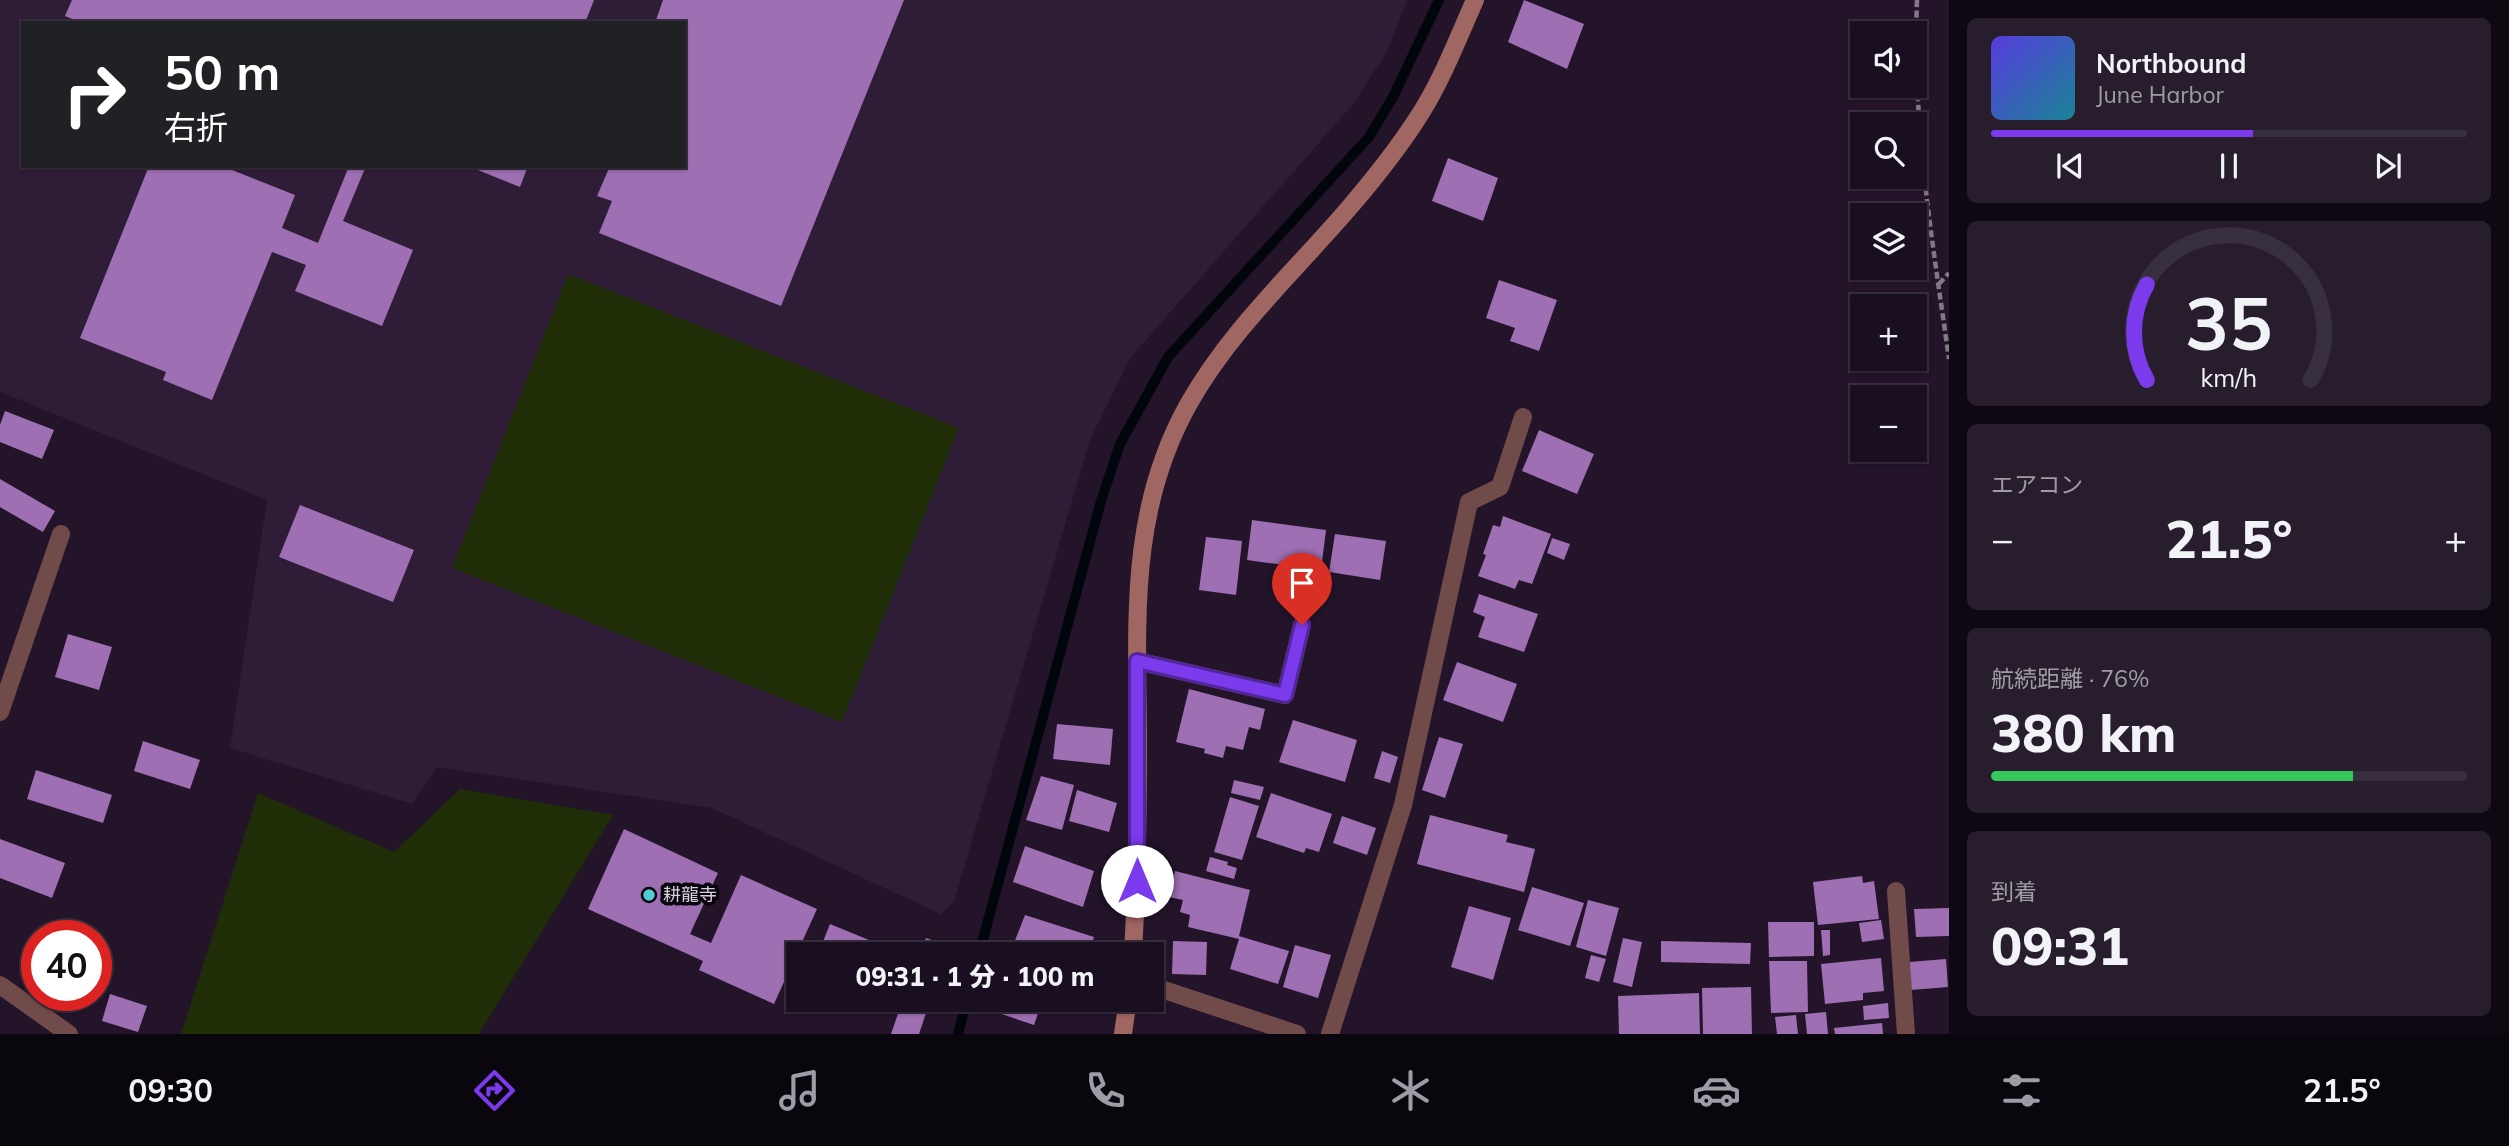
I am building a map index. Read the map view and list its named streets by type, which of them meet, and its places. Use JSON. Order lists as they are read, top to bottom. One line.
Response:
{"places":["耕龍寺"],"page":{"map_buttons":["+","−"],"turn":["50 m","右折"],"song":["Northbound","June Harbor"],"tile":["エアコン",["航続距離 · 76%","380 km"],["到着","09:31"]],"heat":["−","21.5°","+"],"limit":"40","trip":"09:31 · 1 分 · 100 m","tabs":["09:30","21.5°"],"gauge":["35","km/h"]}}
